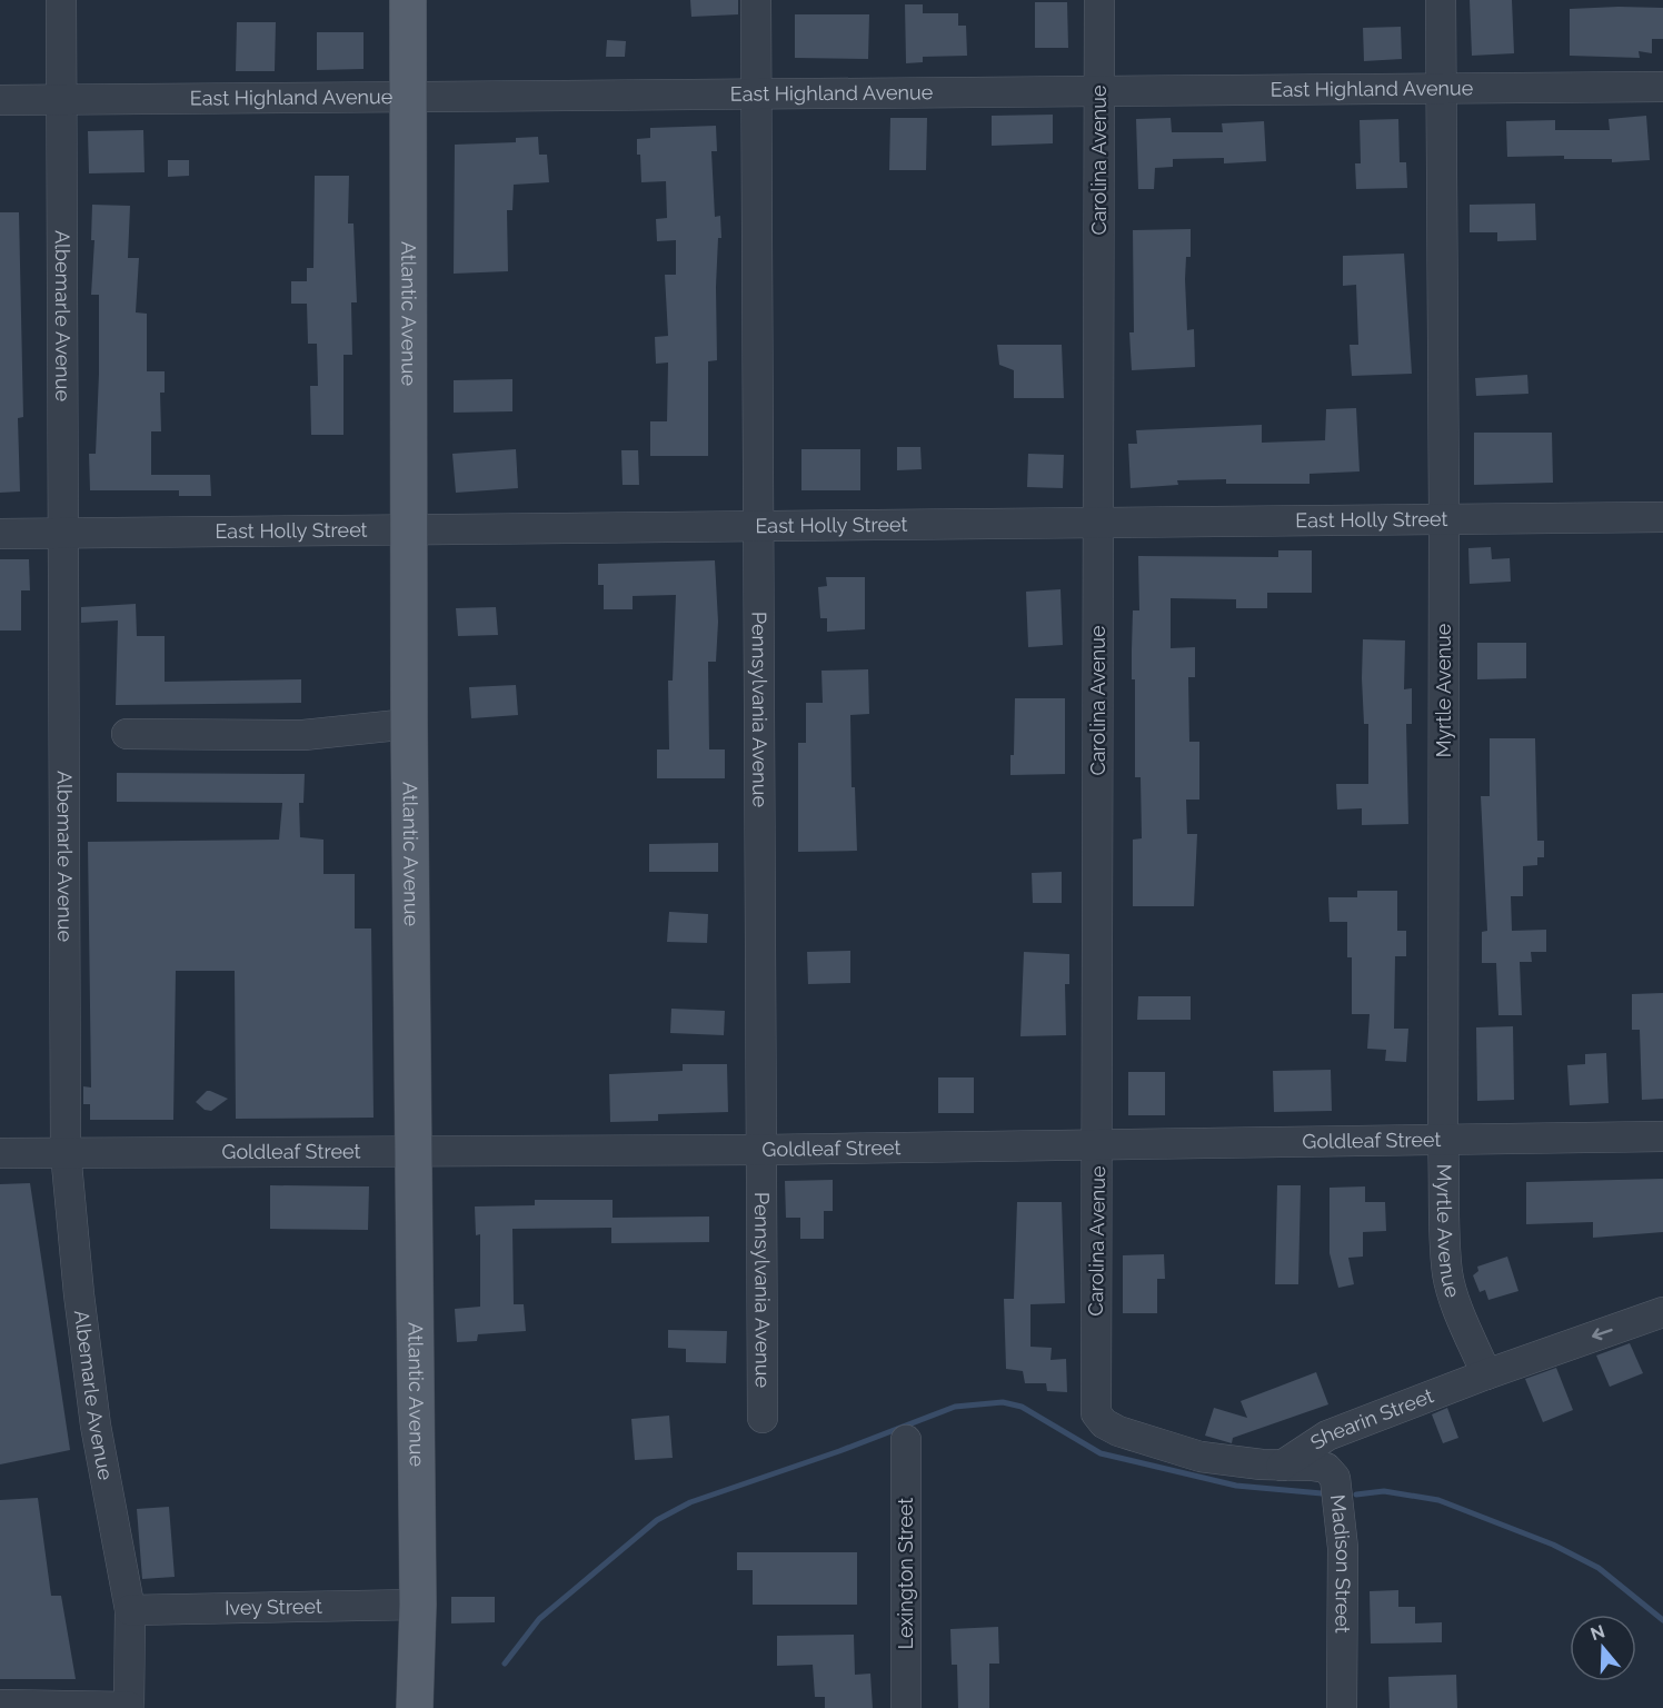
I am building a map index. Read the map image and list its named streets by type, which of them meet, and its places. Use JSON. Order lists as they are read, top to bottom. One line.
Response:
{"streets":{"main road":["Atlantic Avenue"],"street":["East Highland Avenue","Carolina Avenue","Albemarle Avenue","East Holly Street","Myrtle Avenue","Pennsylvania Avenue","Goldleaf Street","Shearin Street","Madison Street","Lexington Street","Ivey Street"]},"crossings":[["East Highland Avenue","Carolina Avenue"],["East Highland Avenue","Atlantic Avenue"],["East Highland Avenue","Albemarle Avenue"],["East Highland Avenue","Myrtle Avenue"],["East Highland Avenue","Pennsylvania Avenue"],["Carolina Avenue","East Holly Street"],["Carolina Avenue","Goldleaf Street"],["Carolina Avenue","Shearin Street"],["Carolina Avenue","Madison Street"],["Atlantic Avenue","East Holly Street"],["Atlantic Avenue","Goldleaf Street"],["Atlantic Avenue","Ivey Street"],["Albemarle Avenue","East Holly Street"],["Albemarle Avenue","Goldleaf Street"],["Albemarle Avenue","Ivey Street"],["East Holly Street","Myrtle Avenue"],["East Holly Street","Pennsylvania Avenue"],["Myrtle Avenue","Goldleaf Street"],["Myrtle Avenue","Shearin Street"],["Pennsylvania Avenue","Goldleaf Street"],["Shearin Street","Madison Street"]],"one_way":["Shearin Street"],"north":"top"}
